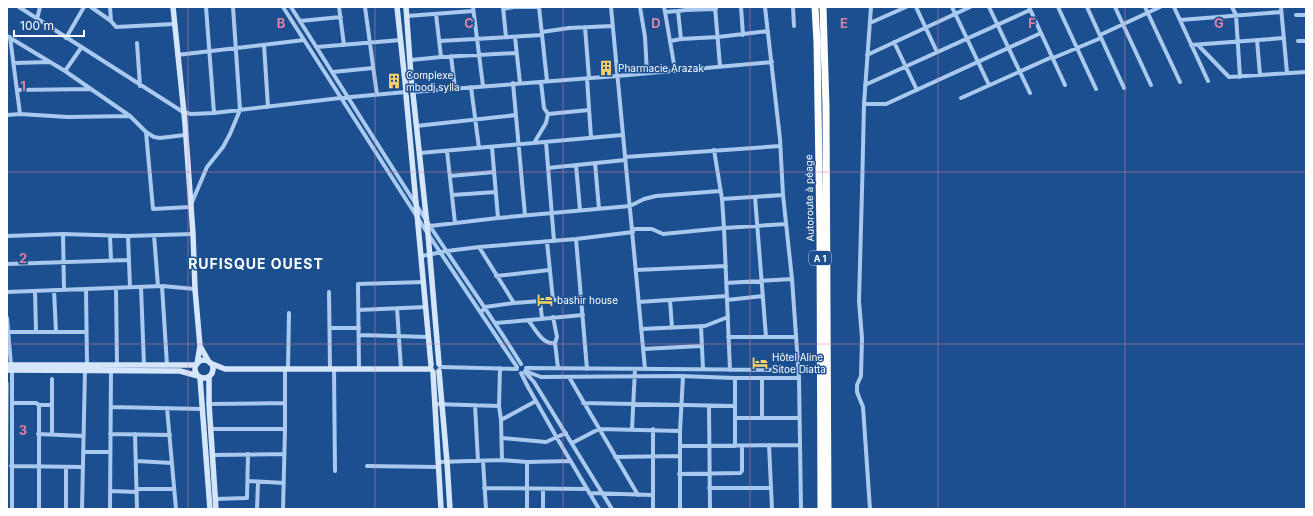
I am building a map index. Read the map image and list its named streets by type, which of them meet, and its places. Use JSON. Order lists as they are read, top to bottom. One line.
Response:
{"streets":{"highway":["Autoroute à péage","A 1"]},"districts":["RUFISQUE OUEST"],"places":{"building":["Pharmacie Arazak","Complexe mbodj sylla"],"hotel":["bashir house","Hôtel Aline Sitoe Diatta"]},"scale_bar":"100 m","grid":{"columns":["B","C","D","E","F","G"],"rows":["1","2","3"]}}
